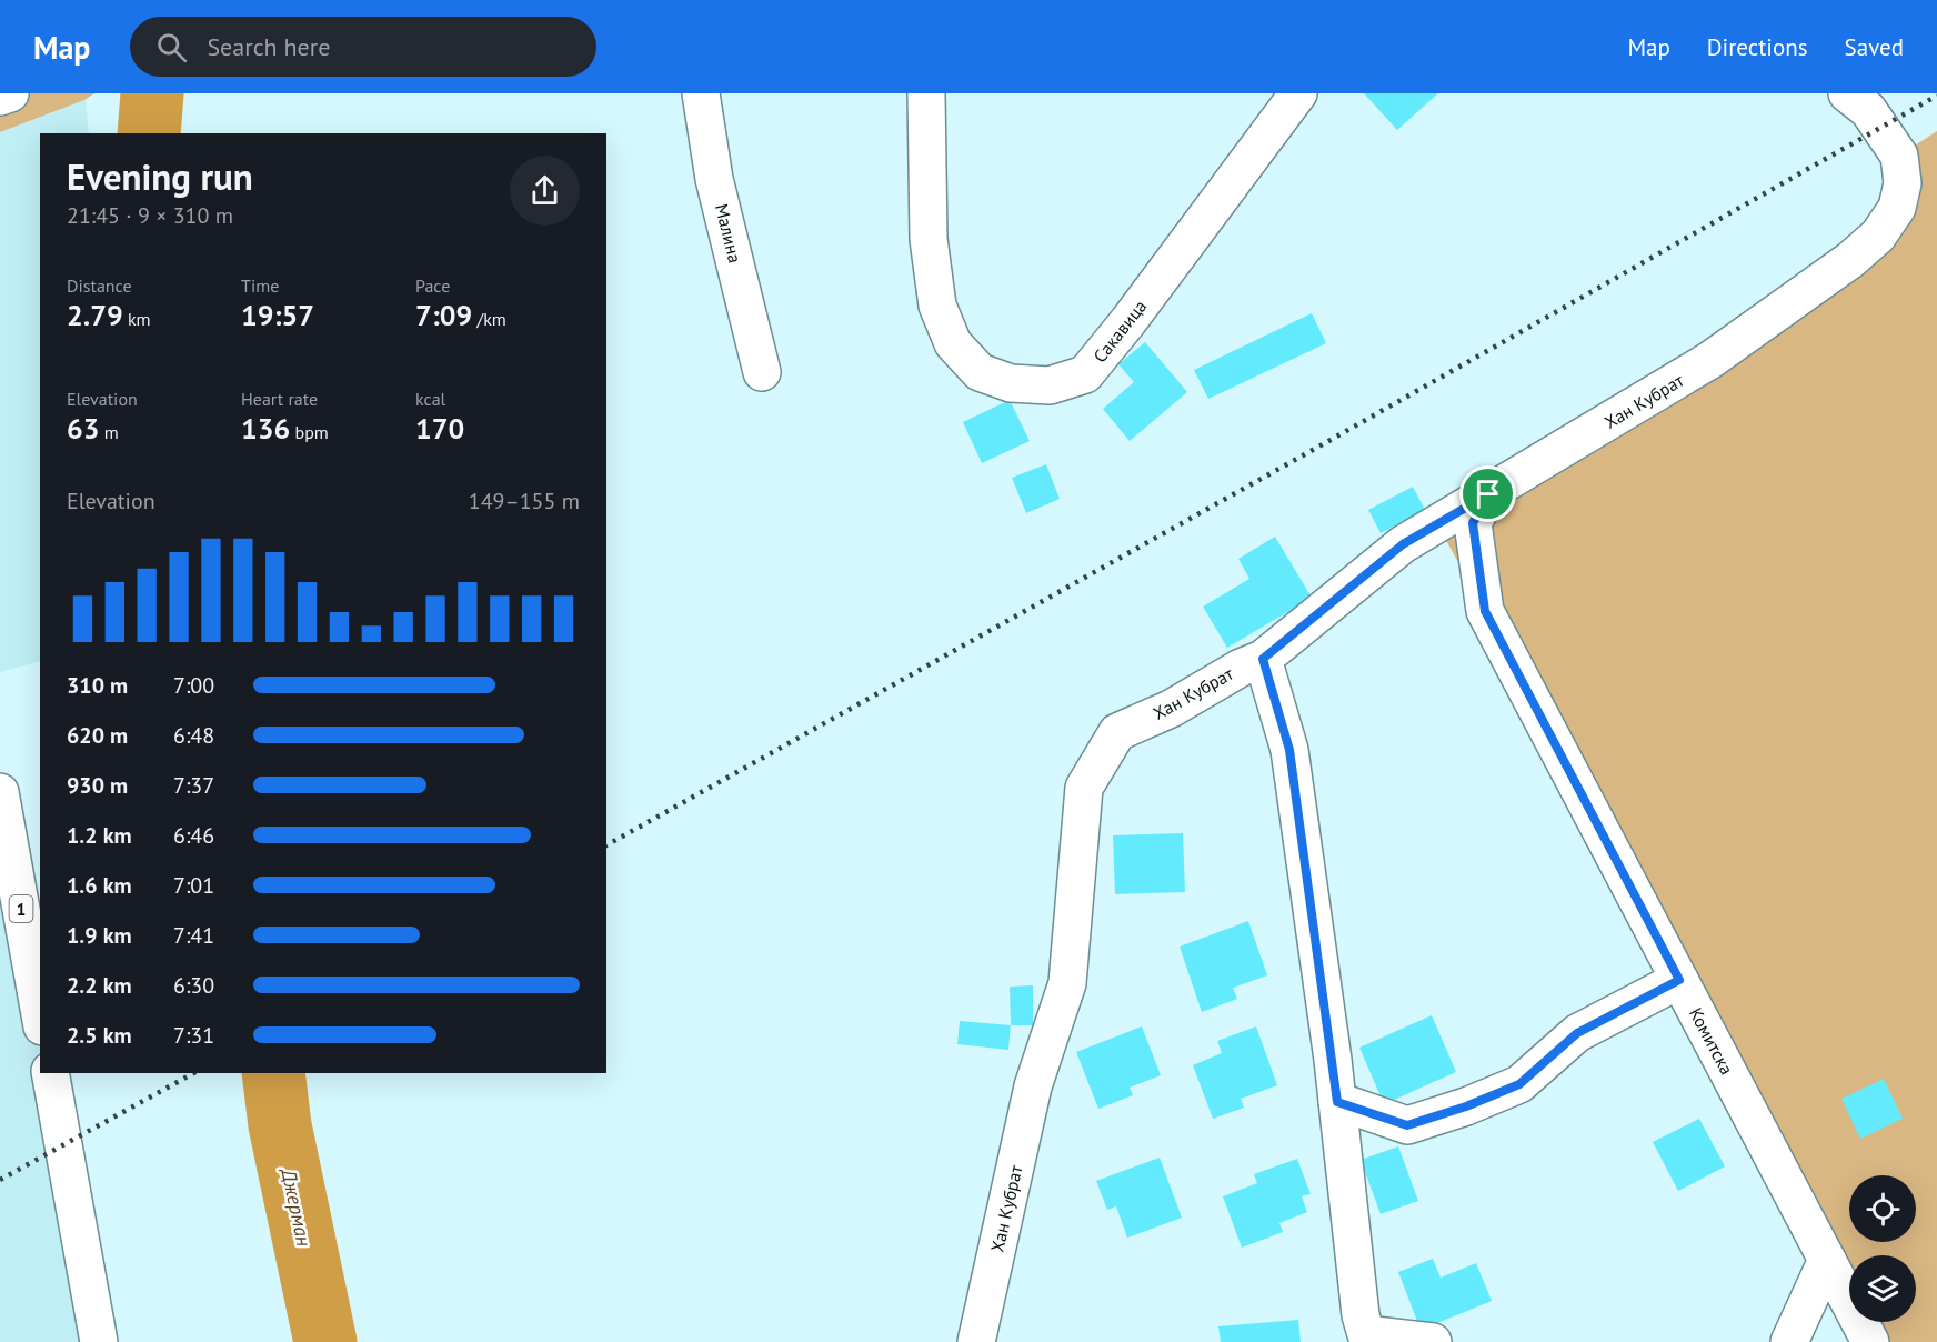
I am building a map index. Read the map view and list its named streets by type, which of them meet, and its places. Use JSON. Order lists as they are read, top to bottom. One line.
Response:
{"streets":{"street":["Малина","Сакавица","Хан Кубрат","1","Комитска"]},"crossings":[["Хан Кубрат","Комитска"]],"water":["Джерман"],"page":{"header":"Map","search":"Search here","nav":["Map","Directions","Saved"],"heading":["Evening run","21:45 · 9 × 310 m"],"stats":[["Distance","2.79 km"],["Time","19:57"],["Pace","7:09 /km"],["Elevation","63 m"],["Heart rate","136 bpm"],["kcal","170"]],"chart":["Elevation","149–155 m"],"list":[{"name":"310 m","note":"7:00"},{"name":"620 m","note":"6:48"},{"name":"930 m","note":"7:37"},{"name":"1.2 km","note":"6:46"},{"name":"1.6 km","note":"7:01"},{"name":"1.9 km","note":"7:41"},{"name":"2.2 km","note":"6:30"},{"name":"2.5 km","note":"7:31"}]}}
